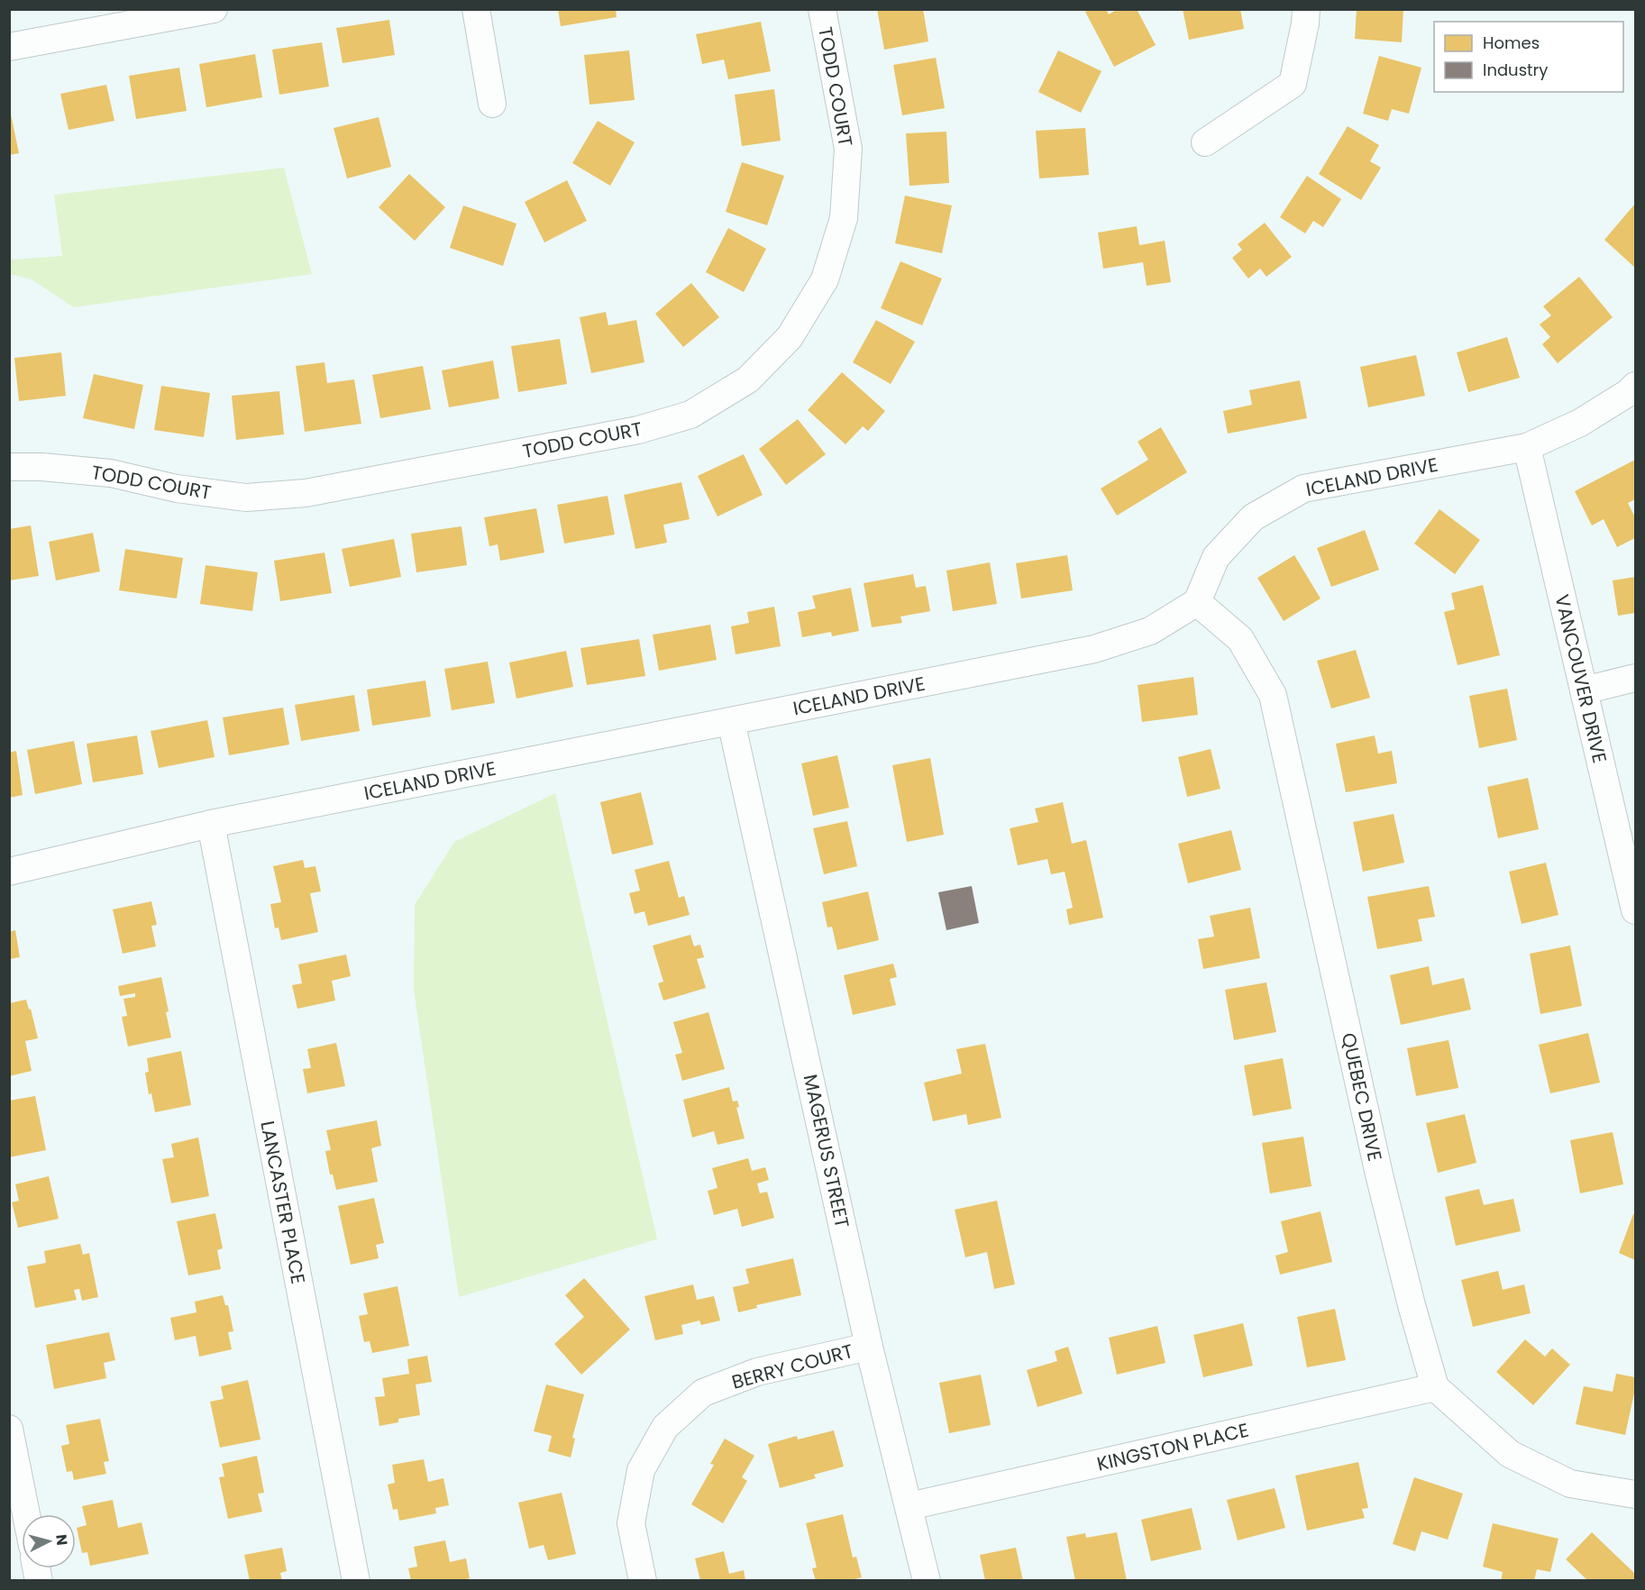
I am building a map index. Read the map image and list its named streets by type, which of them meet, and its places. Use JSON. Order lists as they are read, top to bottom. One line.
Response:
{"streets":{"street":["TODD COURT","ICELAND DRIVE","VANCOUVER DRIVE","QUEBEC DRIVE","MAGERUS STREET","LANCASTER PLACE","BERRY COURT","KINGSTON PLACE"]},"crossings":[["ICELAND DRIVE","VANCOUVER DRIVE"],["ICELAND DRIVE","QUEBEC DRIVE"],["ICELAND DRIVE","MAGERUS STREET"],["ICELAND DRIVE","LANCASTER PLACE"],["QUEBEC DRIVE","KINGSTON PLACE"],["MAGERUS STREET","BERRY COURT"],["MAGERUS STREET","KINGSTON PLACE"]],"legend":["Homes","Industry"],"north":"right"}
